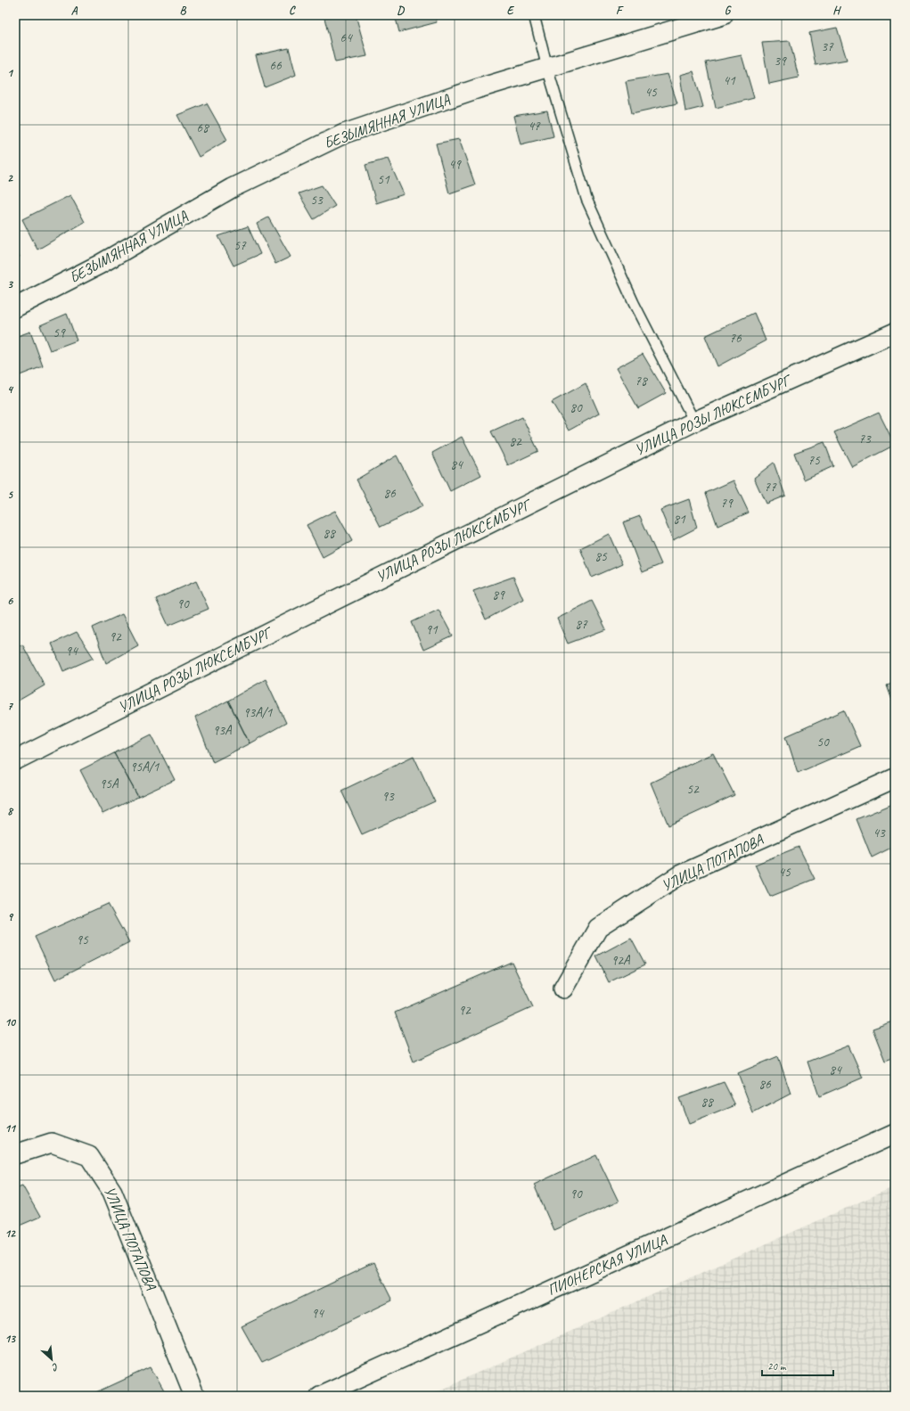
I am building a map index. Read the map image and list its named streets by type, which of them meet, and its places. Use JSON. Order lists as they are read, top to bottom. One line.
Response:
{"streets":{"street":["БЕЗЫМЯННАЯ УЛИЦА","УЛИЦА РОЗЫ ЛЮКСЕМБУРГ","УЛИЦА ПОТАПОВА","ПИОНЕРСКАЯ УЛИЦА"]},"house_numbers":["64","37","39","66","41","45","47","68","49","51","53","57","59","76","78","80","73","82","75","84","77","86","79","81","88","85","89","90","87","91","92","94","93А/1","93А","50","95А/1","95А","52","93","43","45","95","92А","92","84","86","88","90","94"],"scale_bar":"20 m","north":"bottom right","grid":{"columns":["A","B","C","D","E","F","G","H"],"rows":["1","2","3","4","5","6","7","8","9","10","11","12","13"]}}
